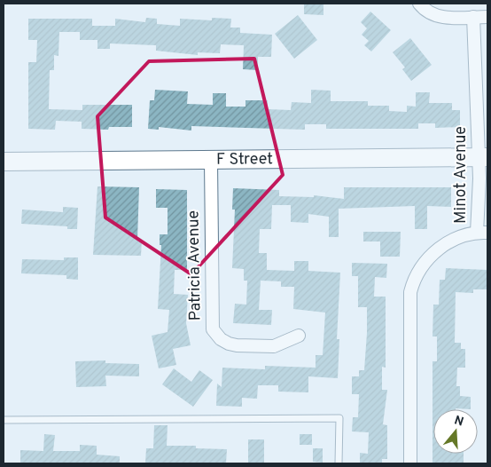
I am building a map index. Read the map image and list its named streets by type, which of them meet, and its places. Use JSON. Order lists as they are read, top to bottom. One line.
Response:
{"streets":{"main road":["F Street"],"street":["Minot Avenue","Patricia Avenue"]},"crossings":[["F Street","Minot Avenue"],["F Street","Patricia Avenue"]],"north":"top"}
